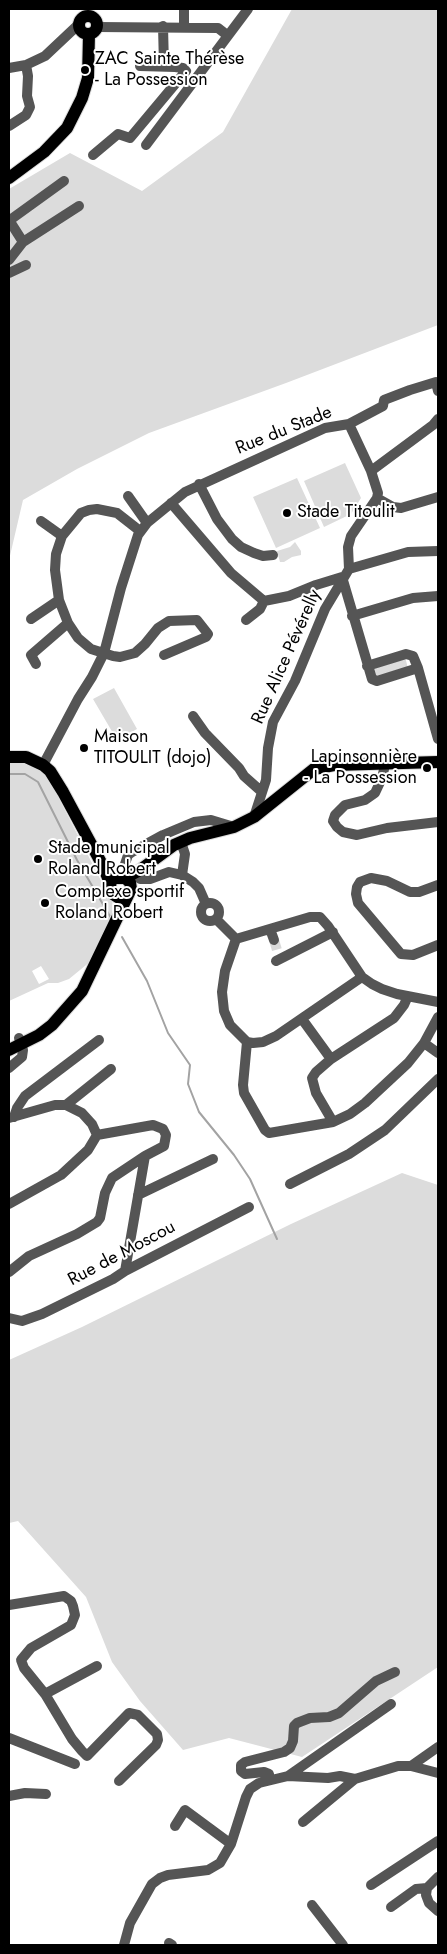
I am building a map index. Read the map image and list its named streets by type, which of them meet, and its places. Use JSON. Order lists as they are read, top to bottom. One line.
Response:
{"streets":{"street":["Rue du Stade","Rue Alice Pévérelly","Rue de Moscou"]},"places":["ZAC Sainte Thérèse - La Possession","Stade Titoulit","Maison TITOULIT (dojo)","Lapinsonnière - La Possession","Stade municipal Roland Robert","Complexe sportif Roland Robert"]}
